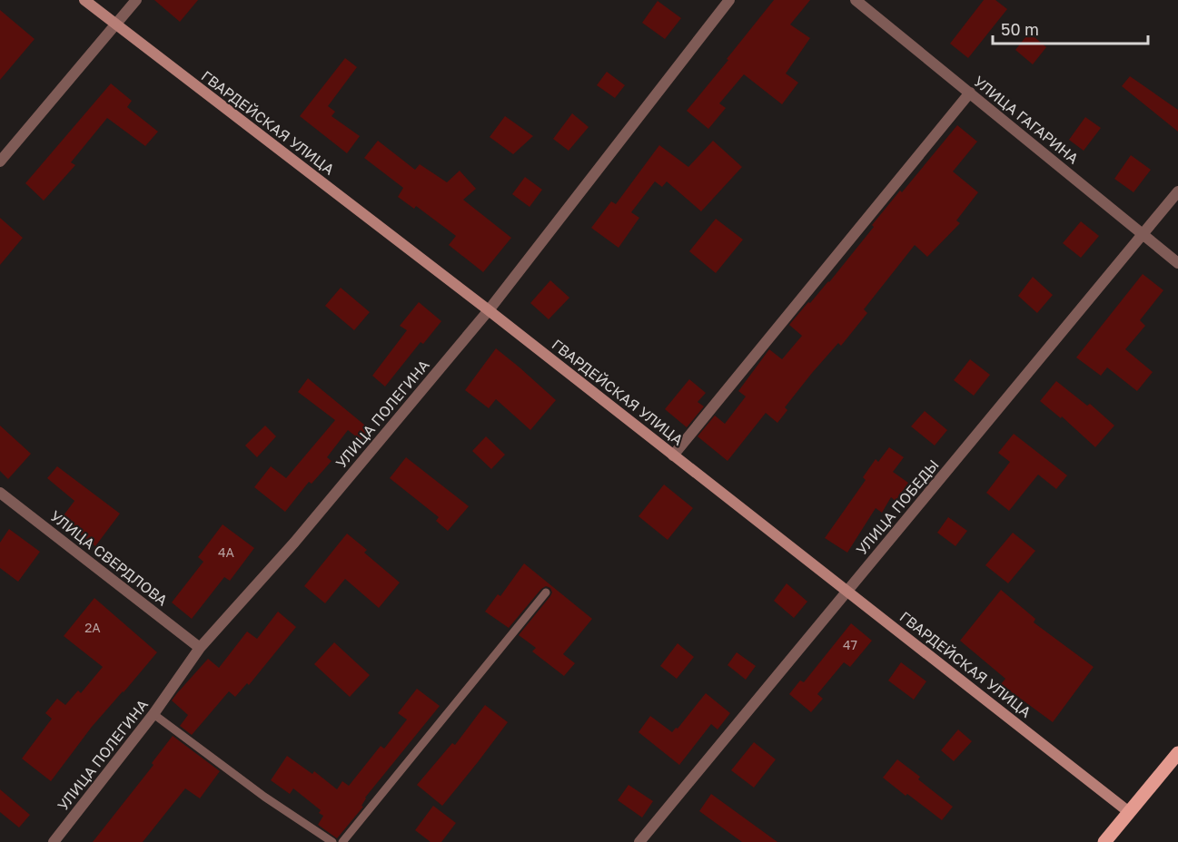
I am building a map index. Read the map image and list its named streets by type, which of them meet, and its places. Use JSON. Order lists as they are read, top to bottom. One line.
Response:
{"streets":{"street":["УЛИЦА ГАГАРИНА","ГВАРДЕЙСКАЯ УЛИЦА","УЛИЦА ПОЛЕГИНА","УЛИЦА ПОБЕДЫ","УЛИЦА СВЕРДЛОВА"]},"crossings":[["УЛИЦА ГАГАРИНА","УЛИЦА ПОБЕДЫ"],["ГВАРДЕЙСКАЯ УЛИЦА","УЛИЦА ПОЛЕГИНА"],["ГВАРДЕЙСКАЯ УЛИЦА","УЛИЦА ПОБЕДЫ"],["УЛИЦА ПОЛЕГИНА","УЛИЦА СВЕРДЛОВА"]],"house_numbers":["4А","2А","47"],"scale_bar":"50 m"}
